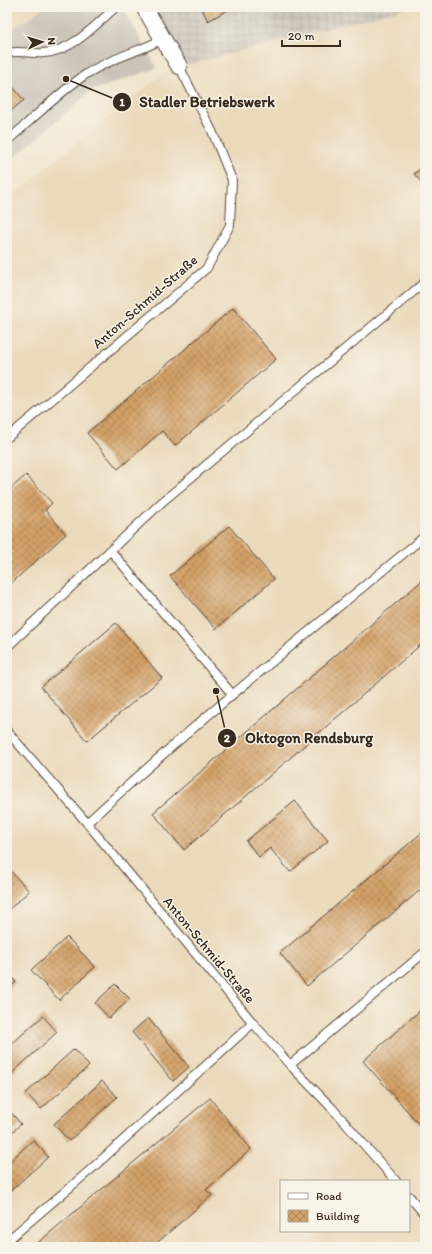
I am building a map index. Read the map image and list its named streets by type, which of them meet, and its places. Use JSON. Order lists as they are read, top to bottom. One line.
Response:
{"streets":{"lane":["Anton-Schmid-Straße"]},"places":["Stadler Betriebswerk","Oktogon Rendsburg"],"legend":["Road","Building"],"scale_bar":"20 m","north":"right"}
